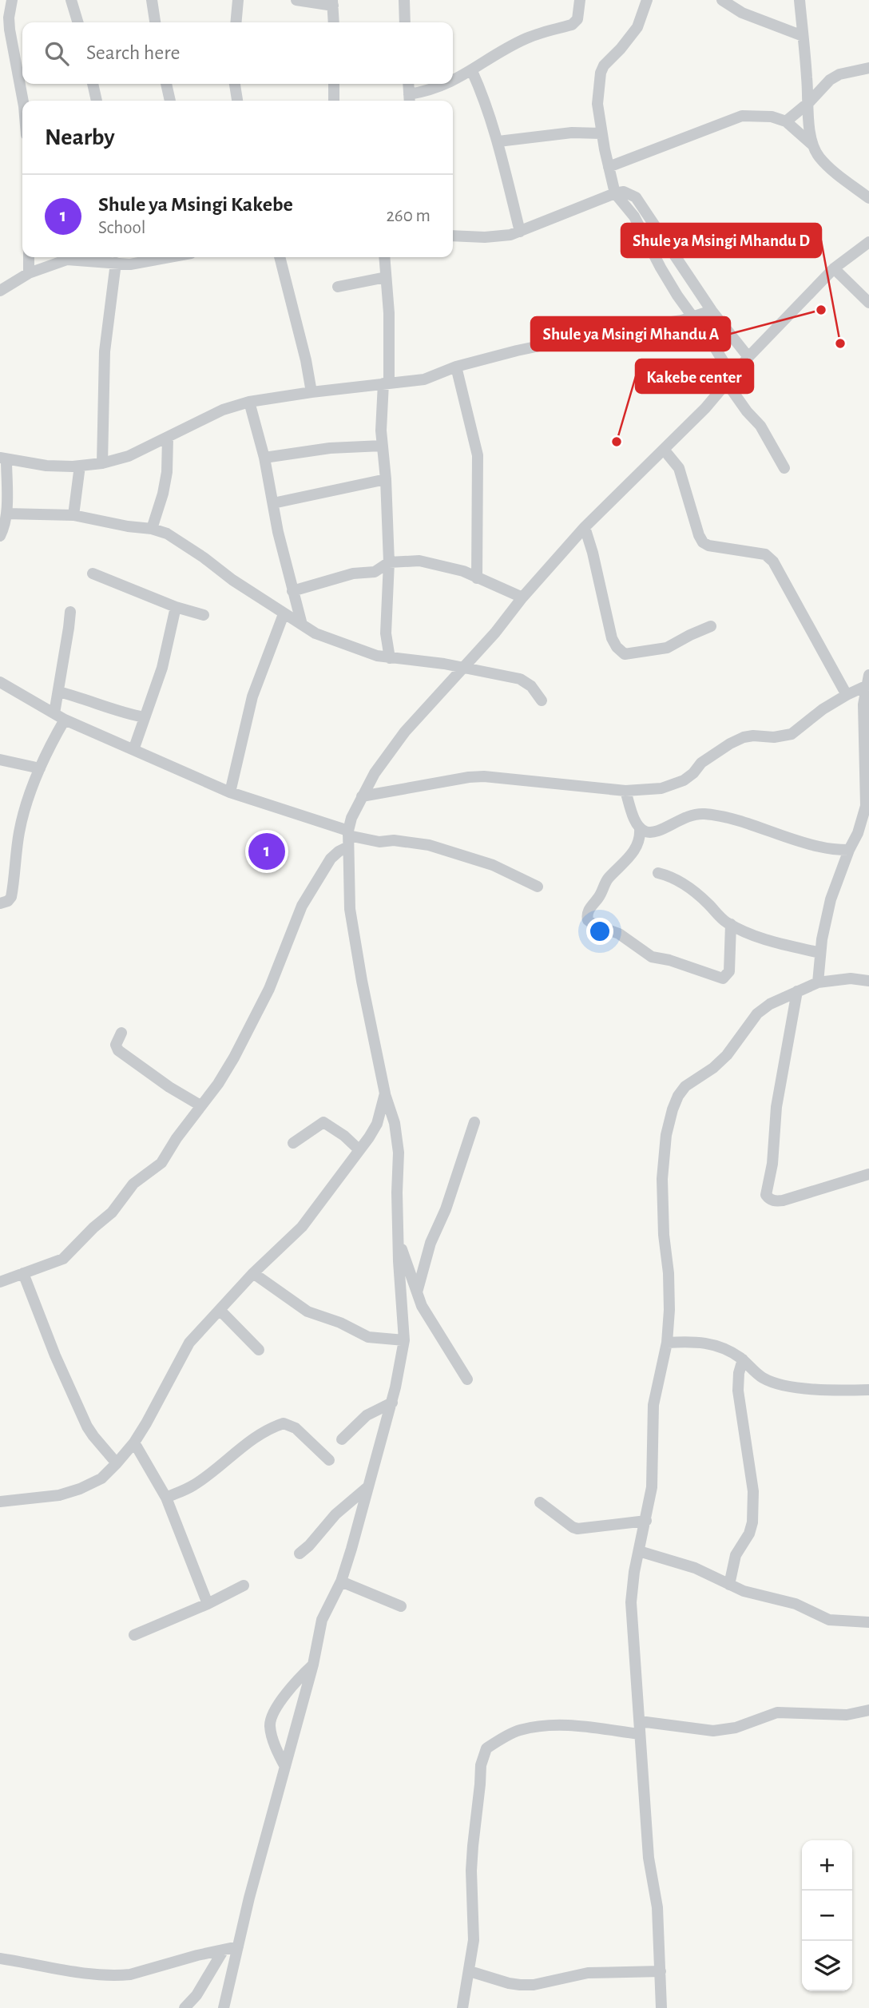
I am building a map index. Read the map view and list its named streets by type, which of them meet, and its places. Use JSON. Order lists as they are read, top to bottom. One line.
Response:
{"places":["Shule ya Msingi Mhandu A","Shule ya Msingi Mhandu D","Kakebe center"],"page":{"search":"Search here","heading":"Nearby","list":[{"mark":"1","name":"Shule ya Msingi Kakebe","note":"School","value":"260 m"}],"pins":"1","map_buttons":["+","−"]}}
